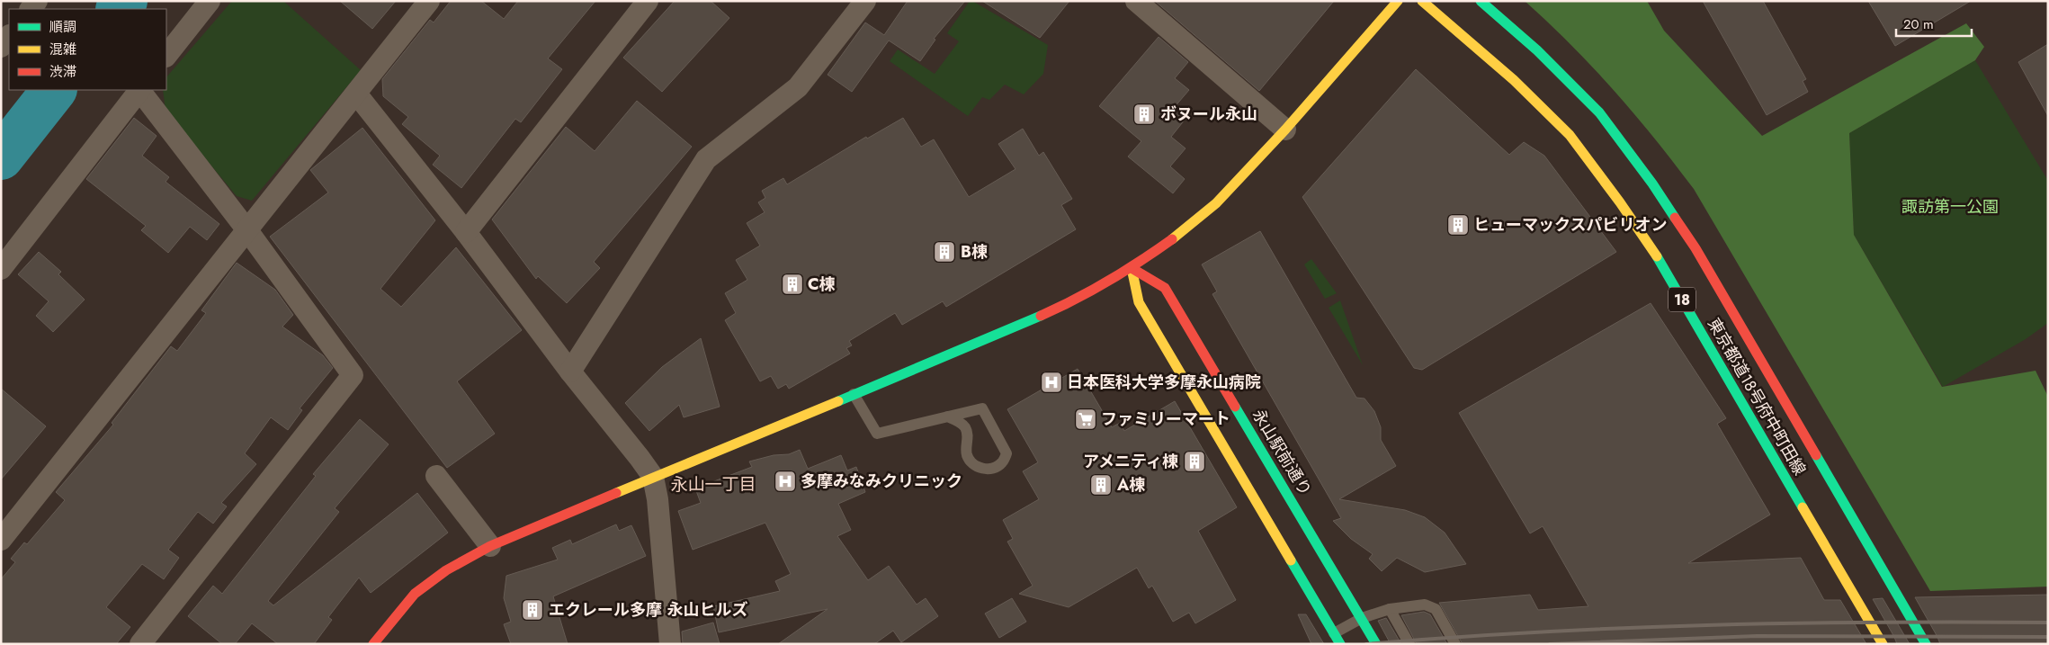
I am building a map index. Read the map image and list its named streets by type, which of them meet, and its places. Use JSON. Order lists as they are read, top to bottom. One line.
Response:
{"streets":{"street":["18","東京都道18号府中町田線","永山駅前通り"]},"districts":["永山一丁目"],"parks":["諏訪第一公園"],"places":{"building":["ボヌール永山","ヒューマックスパビリオン","B棟","C棟","アメニティ棟","A棟","エクレール多摩 永山ヒルズ"],"hospital":["日本医科大学多摩永山病院","多摩みなみクリニック"],"supermarket":["ファミリーマート"]},"legend":["順調","混雑","渋滞"],"scale_bar":"20 m"}
